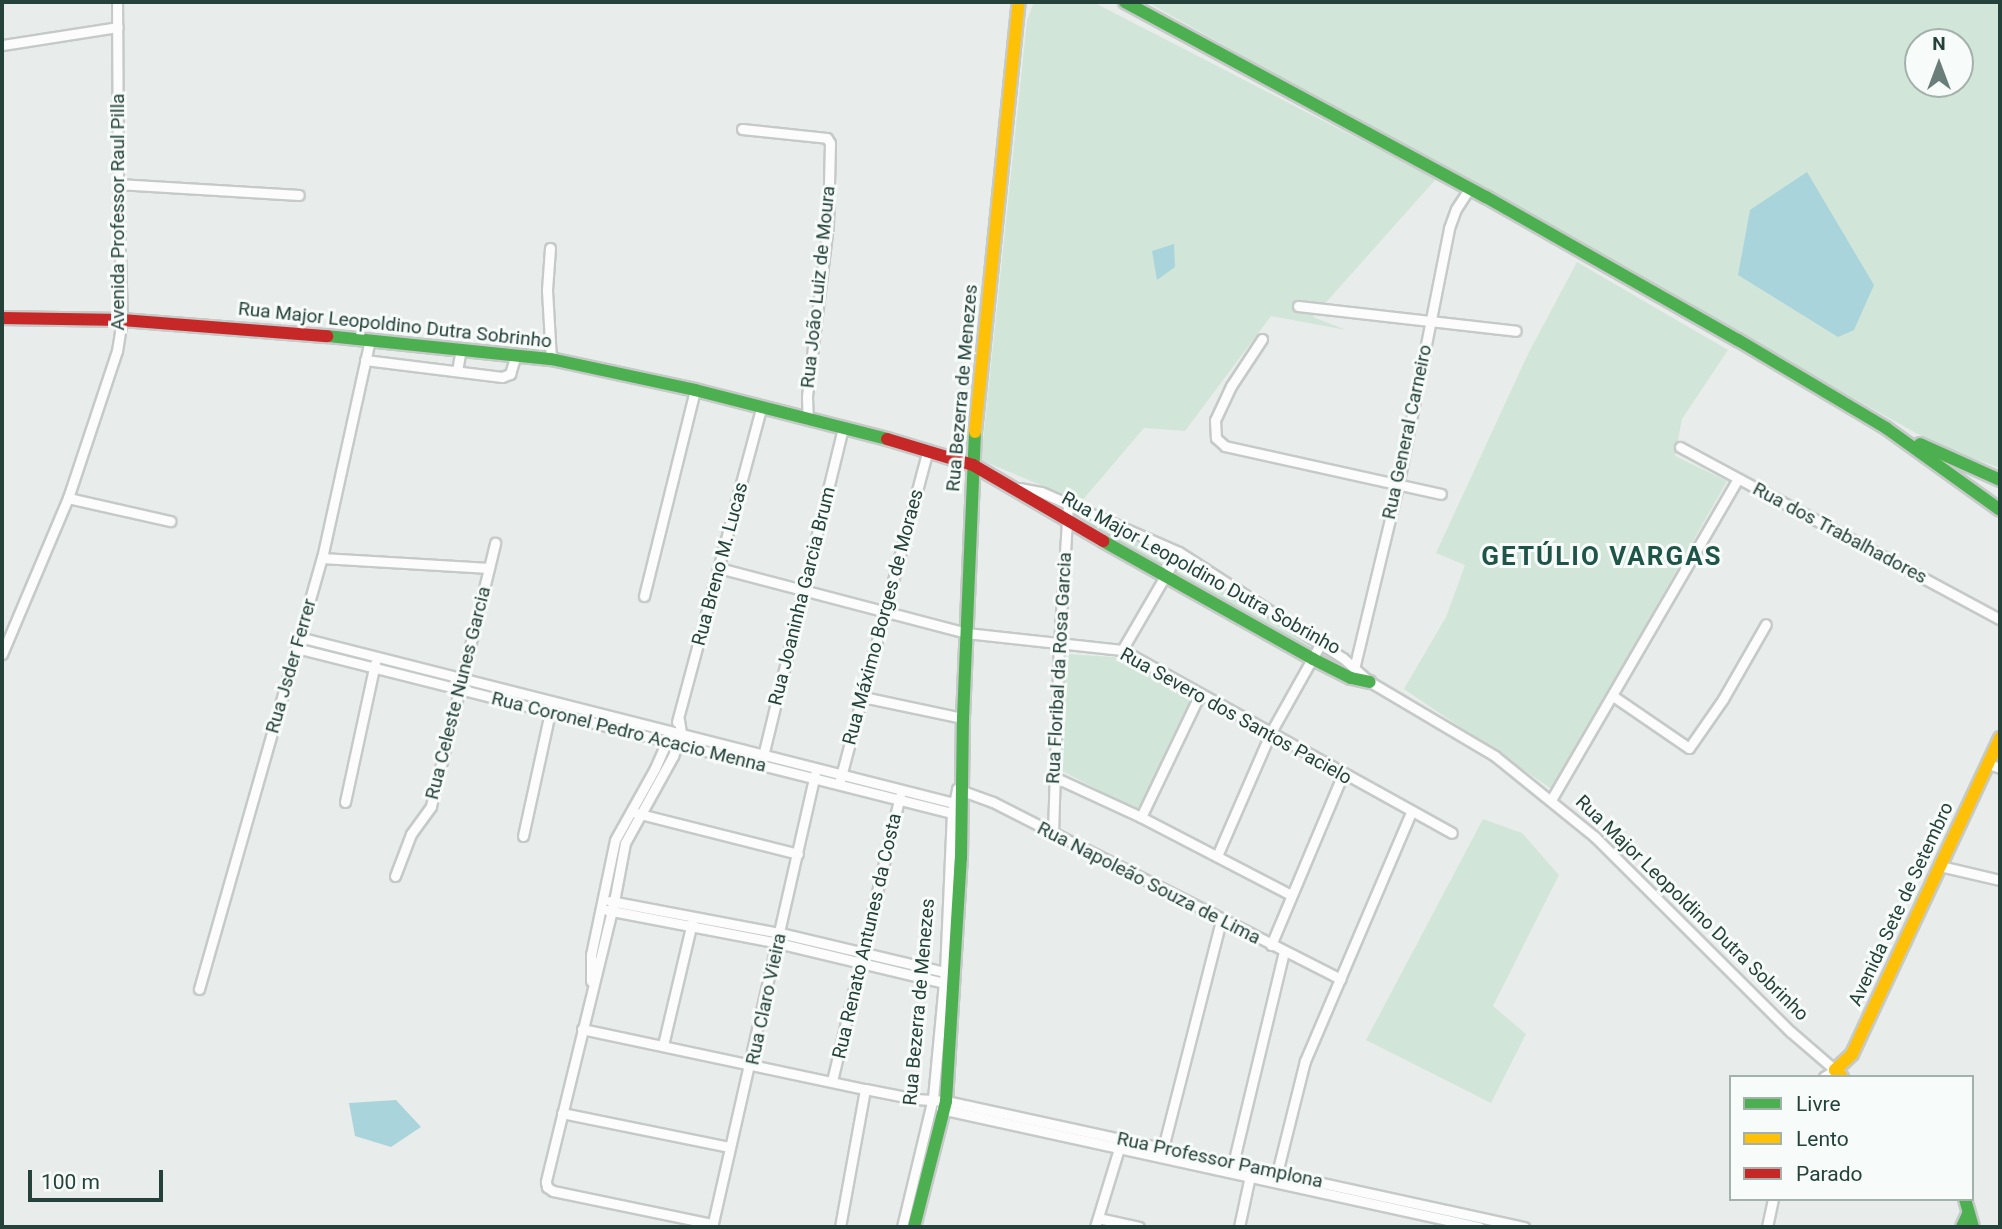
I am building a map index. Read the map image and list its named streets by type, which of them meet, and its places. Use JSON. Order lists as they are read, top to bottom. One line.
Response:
{"streets":{"main road":["Rua Major Leopoldino Dutra Sobrinho","Rua Bezerra de Menezes","Avenida Sete de Setembro"],"street":["Avenida Professor Raul Pilla","Rua João Luiz de Moura","Rua General Carneiro","Rua dos Trabalhadores","Rua Breno M. Lucas","Rua Joaninha Garcia Brum","Rua Máximo Borges de Moraes","Rua Jsder Ferrer","Rua Floribal da Rosa Garcia","Rua Celeste Nunes Garcia","Rua Severo dos Santos Pacielo","Rua Coronel Pedro Acacio Menna","Rua Napoleão Souza de Lima","Rua Renato Antunes da Costa","Rua Claro Vieira","Rua Professor Pamplona"]},"crossings":[["Avenida Professor Raul Pilla","Rua Major Leopoldino Dutra Sobrinho"],["Rua João Luiz de Moura","Rua Major Leopoldino Dutra Sobrinho"],["Rua Major Leopoldino Dutra Sobrinho","Rua Bezerra de Menezes"],["Rua Major Leopoldino Dutra Sobrinho","Rua General Carneiro"],["Rua Major Leopoldino Dutra Sobrinho","Rua Breno M. Lucas"],["Rua Major Leopoldino Dutra Sobrinho","Rua Joaninha Garcia Brum"],["Rua Major Leopoldino Dutra Sobrinho","Rua Máximo Borges de Moraes"],["Rua Major Leopoldino Dutra Sobrinho","Rua Jsder Ferrer"],["Rua Major Leopoldino Dutra Sobrinho","Rua Floribal da Rosa Garcia"],["Rua Major Leopoldino Dutra Sobrinho","Avenida Sete de Setembro"],["Rua Bezerra de Menezes","Rua Severo dos Santos Pacielo"],["Rua Bezerra de Menezes","Rua Coronel Pedro Acacio Menna"],["Rua Bezerra de Menezes","Rua Napoleão Souza de Lima"],["Rua Bezerra de Menezes","Rua Professor Pamplona"],["Rua Breno M. Lucas","Rua Severo dos Santos Pacielo"],["Rua Breno M. Lucas","Rua Coronel Pedro Acacio Menna"],["Rua Joaninha Garcia Brum","Rua Severo dos Santos Pacielo"],["Rua Joaninha Garcia Brum","Rua Coronel Pedro Acacio Menna"],["Rua Máximo Borges de Moraes","Rua Severo dos Santos Pacielo"],["Rua Máximo Borges de Moraes","Rua Coronel Pedro Acacio Menna"],["Rua Jsder Ferrer","Rua Coronel Pedro Acacio Menna"],["Rua Floribal da Rosa Garcia","Rua Severo dos Santos Pacielo"],["Rua Floribal da Rosa Garcia","Rua Napoleão Souza de Lima"],["Rua Celeste Nunes Garcia","Rua Coronel Pedro Acacio Menna"],["Rua Coronel Pedro Acacio Menna","Rua Renato Antunes da Costa"],["Rua Coronel Pedro Acacio Menna","Rua Claro Vieira"],["Rua Renato Antunes da Costa","Rua Professor Pamplona"],["Rua Claro Vieira","Rua Professor Pamplona"]],"districts":["GETÚLIO VARGAS"],"legend":["Livre","Lento","Parado"],"scale_bar":"100 m","north":"top"}
